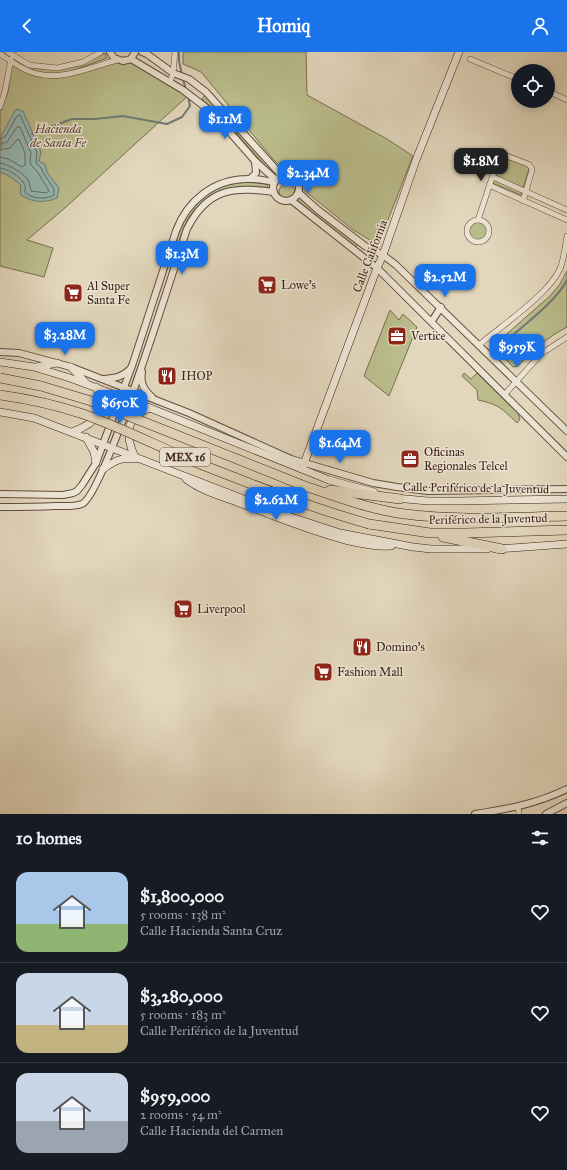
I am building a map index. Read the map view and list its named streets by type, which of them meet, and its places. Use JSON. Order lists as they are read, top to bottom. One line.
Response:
{"streets":{"highway":["MEX 16","Periférico de la Juventud"],"main road":["Calle California","Calle Periférico de la Juventud"]},"crossings":[["Calle California","Calle Periférico de la Juventud"]],"parks":["Hacienda de Santa Fe"],"places":{"supermarket":["Lowe's","Al Super Santa Fe","Liverpool","Fashion Mall"],"office":["Vertice","Oficinas Regionales Telcel"],"restaurant":["IHOP","Domino's"]},"page":{"header":"Homiq","price":["$1.1M","$1.8M","$2.34M","$1.3M","$2.52M","$3.28M","$959K","$650K","$1.64M","$2.62M"],"heading":"10 homes","list":[{"name":"$1,800,000","note":"5 rooms · 138 m² · Calle Hacienda Santa Cruz"},{"name":"$3,280,000","note":"5 rooms · 183 m² · Calle Periférico de la Juventud"},{"name":"$959,000","note":"2 rooms · 54 m² · Calle Hacienda del Carmen"}]}}
